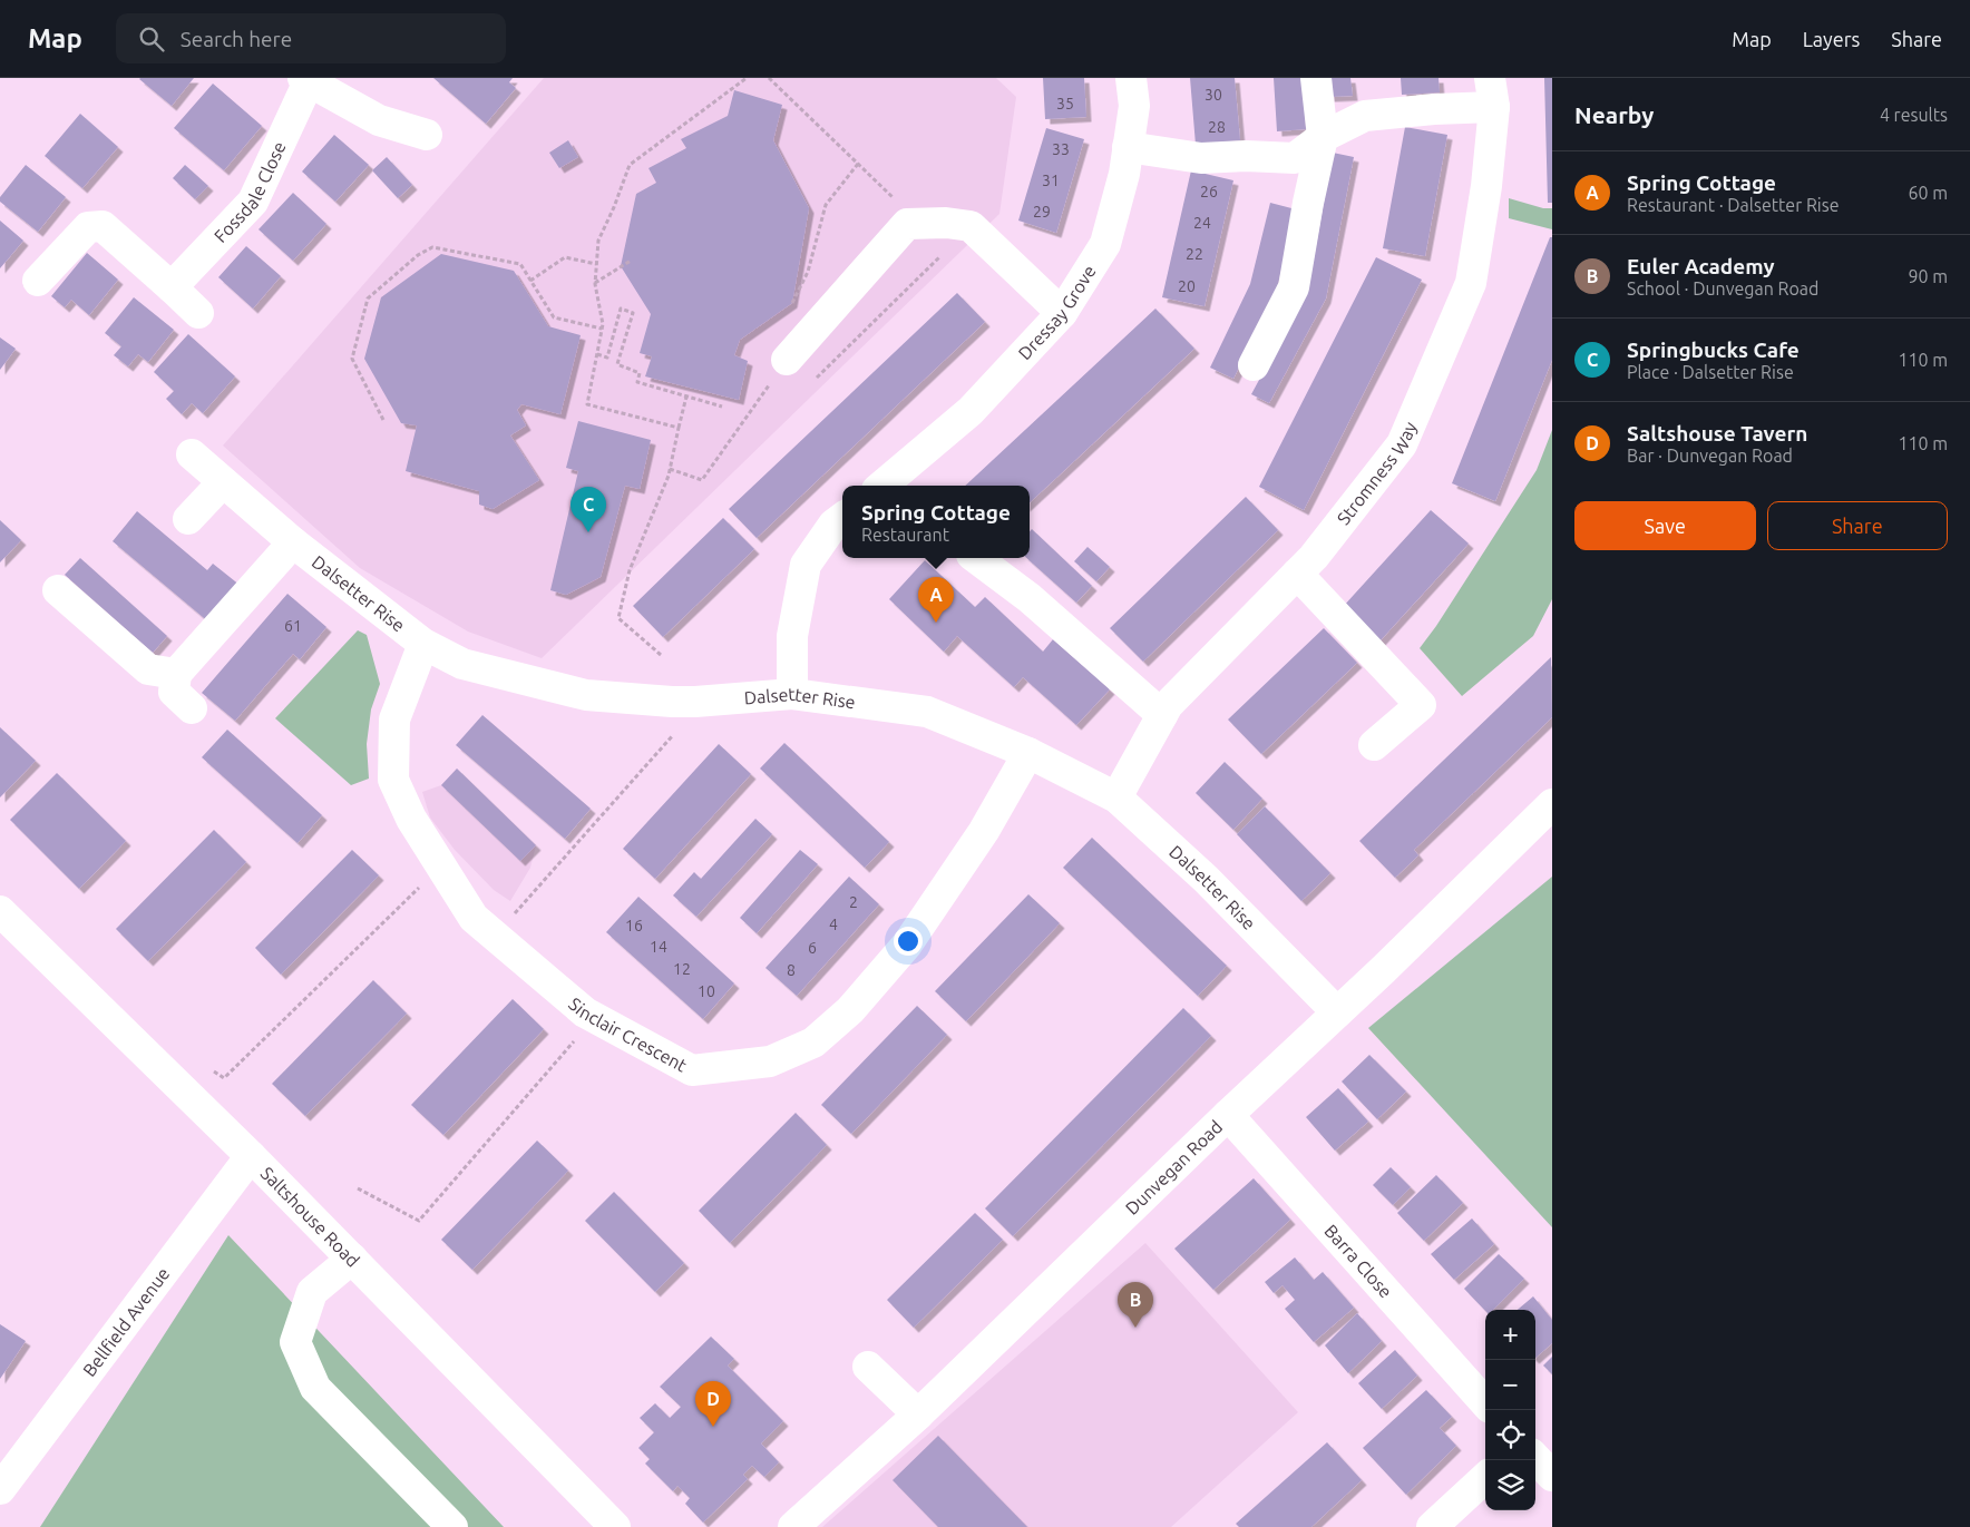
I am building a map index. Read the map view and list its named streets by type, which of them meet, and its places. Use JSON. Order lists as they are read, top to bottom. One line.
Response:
{"streets":{"street":["Fossdale Close","Dressay Grove","Stromness Way","Dalsetter Rise","Sinclair Crescent","Dunvegan Road","Saltshouse Road","Barra Close","Bellfield Avenue"]},"crossings":[["Stromness Way","Dalsetter Rise"],["Dalsetter Rise","Sinclair Crescent"],["Dalsetter Rise","Dunvegan Road"],["Dunvegan Road","Barra Close"],["Saltshouse Road","Bellfield Avenue"]],"house_numbers":["30","35","28","33","31","26","29","24","22","20","61","2","4","16","14","6","12","8","10"],"page":{"header":"Map","search":"Search here","nav":["Map","Layers","Share"],"heading":["Nearby","4 results"],"list":[{"mark":"A","name":"Spring Cottage","note":"Restaurant · Dalsetter Rise","value":"60 m"},{"mark":"B","name":"Euler Academy","note":"School · Dunvegan Road","value":"90 m"},{"mark":"C","name":"Springbucks Cafe","note":"Place · Dalsetter Rise","value":"110 m"},{"mark":"D","name":"Saltshouse Tavern","note":"Bar · Dunvegan Road","value":"110 m"}],"buttons":["Save","Share"],"popup":["Spring Cottage","Restaurant"],"pins":["C","A","B","D"],"map_buttons":["+","−"]}}
